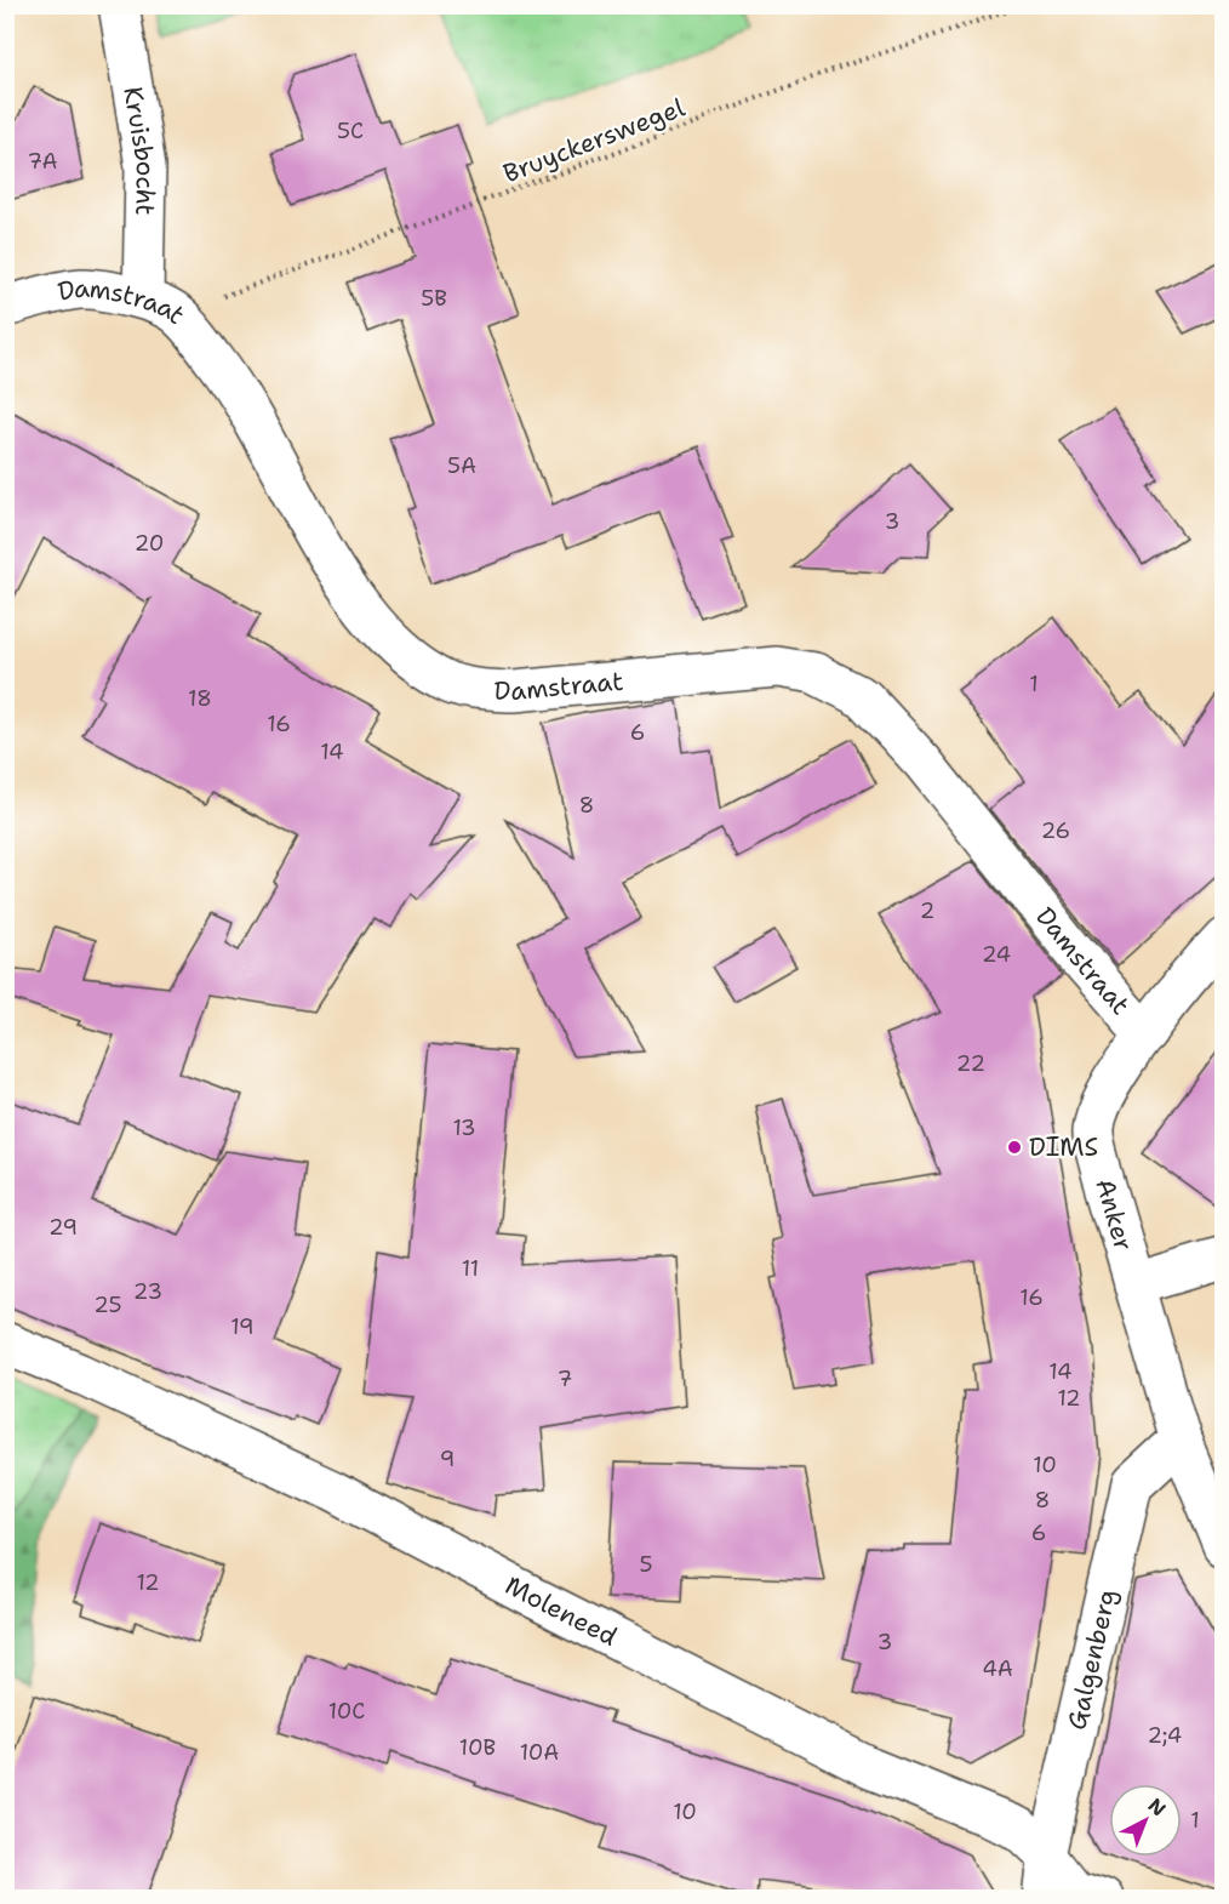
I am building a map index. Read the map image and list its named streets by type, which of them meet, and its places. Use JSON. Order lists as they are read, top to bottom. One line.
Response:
{"streets":{"street":["Kruisbocht","Damstraat","Anker","Moleneed","Galgenberg"],"path":["Bruyckerswegel"]},"crossings":[["Bruyckerswegel","Kruisbocht"],["Bruyckerswegel","Damstraat"],["Kruisbocht","Damstraat"],["Damstraat","Anker"],["Anker","Galgenberg"],["Moleneed","Galgenberg"]],"places":["DIMS"],"house_numbers":["5C","7A","5B","5A","3","20","1","18","16","6","14","8","26","2","24","22","13","29","11","23","16","25","19","14","7","12","9","10","8","6","5","12","3","4A","10C","2;4","10B","10A","10","1"],"north":"top right"}
